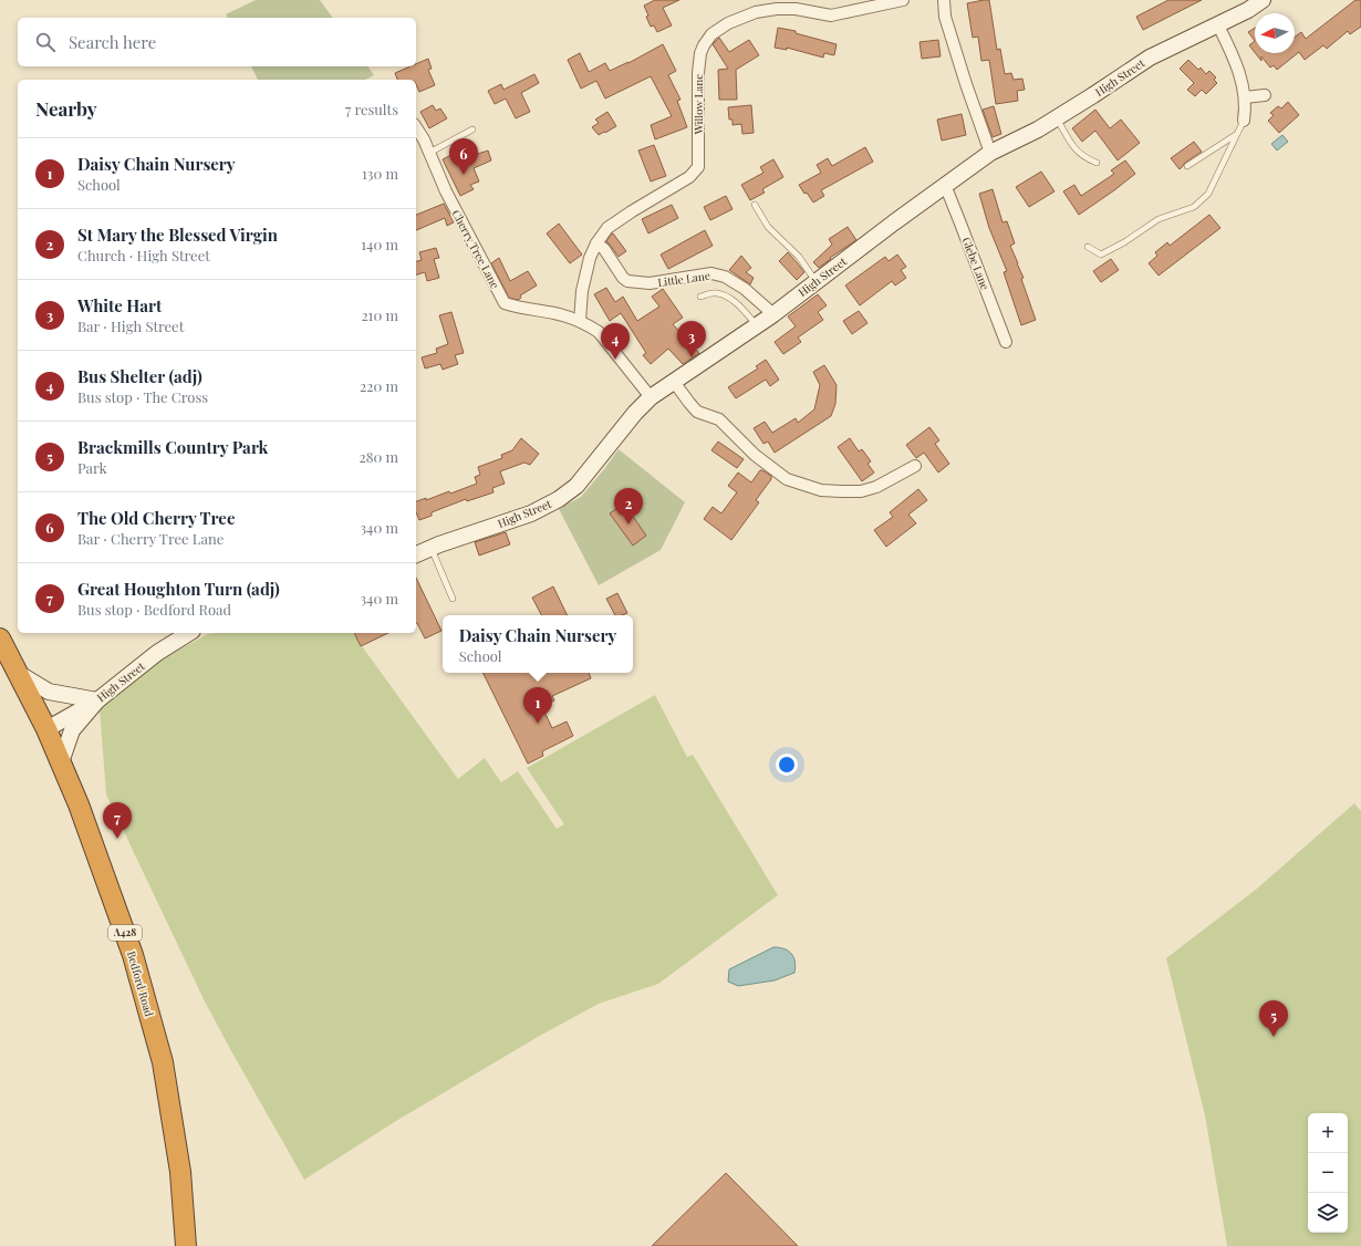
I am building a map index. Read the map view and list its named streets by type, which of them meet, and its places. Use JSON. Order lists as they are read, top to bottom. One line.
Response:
{"streets":{"highway":["A428","Bedford Road"],"street":["High Street","Willow Lane","Cherry Tree Lane","Glebe Lane","Little Lane"]},"crossings":[["High Street","Glebe Lane"],["High Street","Little Lane"],["High Street","Bedford Road"],["Willow Lane","Cherry Tree Lane"],["Willow Lane","Little Lane"]],"north":"left","page":{"search":"Search here","heading":["Nearby","7 results"],"list":[{"mark":"1","name":"Daisy Chain Nursery","note":"School","value":"130 m"},{"mark":"2","name":"St Mary the Blessed Virgin","note":"Church · High Street","value":"140 m"},{"mark":"3","name":"White Hart","note":"Bar · High Street","value":"210 m"},{"mark":"4","name":"Bus Shelter (adj)","note":"Bus stop · The Cross","value":"220 m"},{"mark":"5","name":"Brackmills Country Park","note":"Park","value":"280 m"},{"mark":"6","name":"The Old Cherry Tree","note":"Bar · Cherry Tree Lane","value":"340 m"},{"mark":"7","name":"Great Houghton Turn (adj)","note":"Bus stop · Bedford Road","value":"340 m"}],"pins":["6","3","4","2","1","7","5"],"popup":["Daisy Chain Nursery","School"],"map_buttons":["+","−"]}}
